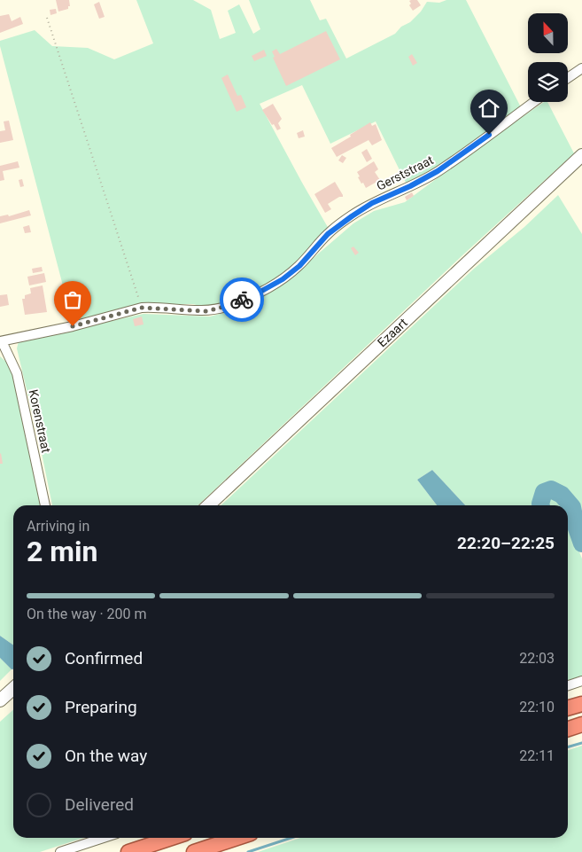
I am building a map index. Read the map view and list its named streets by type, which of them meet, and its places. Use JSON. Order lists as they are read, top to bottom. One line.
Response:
{"streets":{"main road":["Ezaart"],"street":["Gerststraat","Korenstraat"]},"crossings":[["Gerststraat","Korenstraat"]],"north":"top","page":{"heading":["2 min","Arriving in","22:20–22:25"],"bar":"On the way · 200 m","list":[["Confirmed","22:03"],["Preparing","22:10"],["On the way","22:11"],"Delivered"]}}
